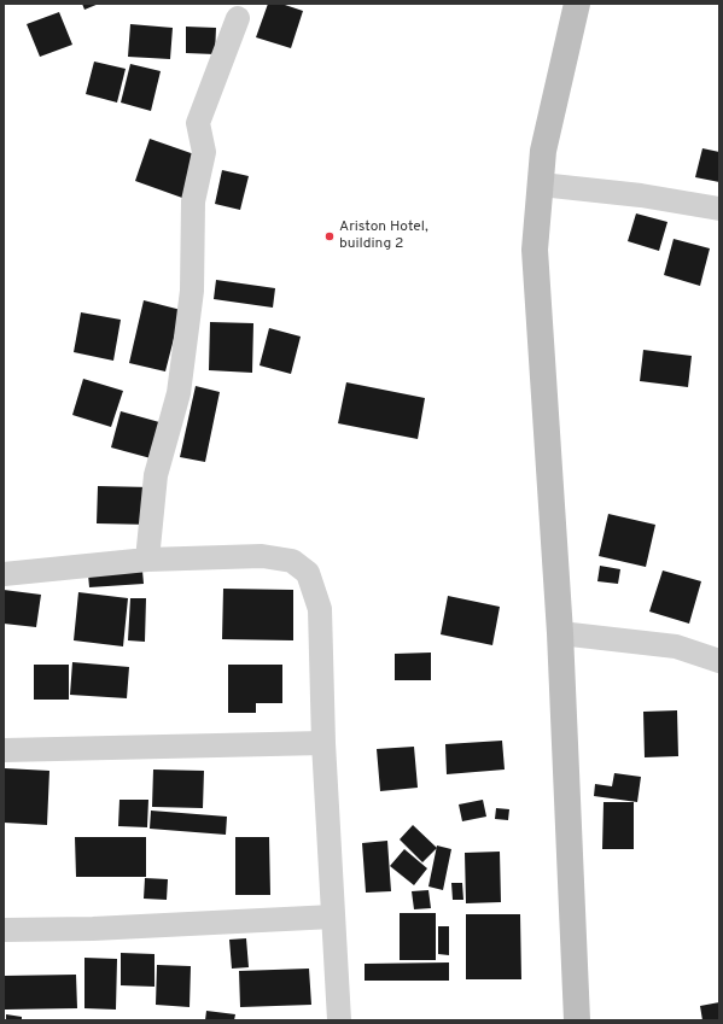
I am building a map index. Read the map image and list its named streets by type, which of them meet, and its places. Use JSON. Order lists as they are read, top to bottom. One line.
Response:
{"places":["Ariston Hotel, building 2"]}
